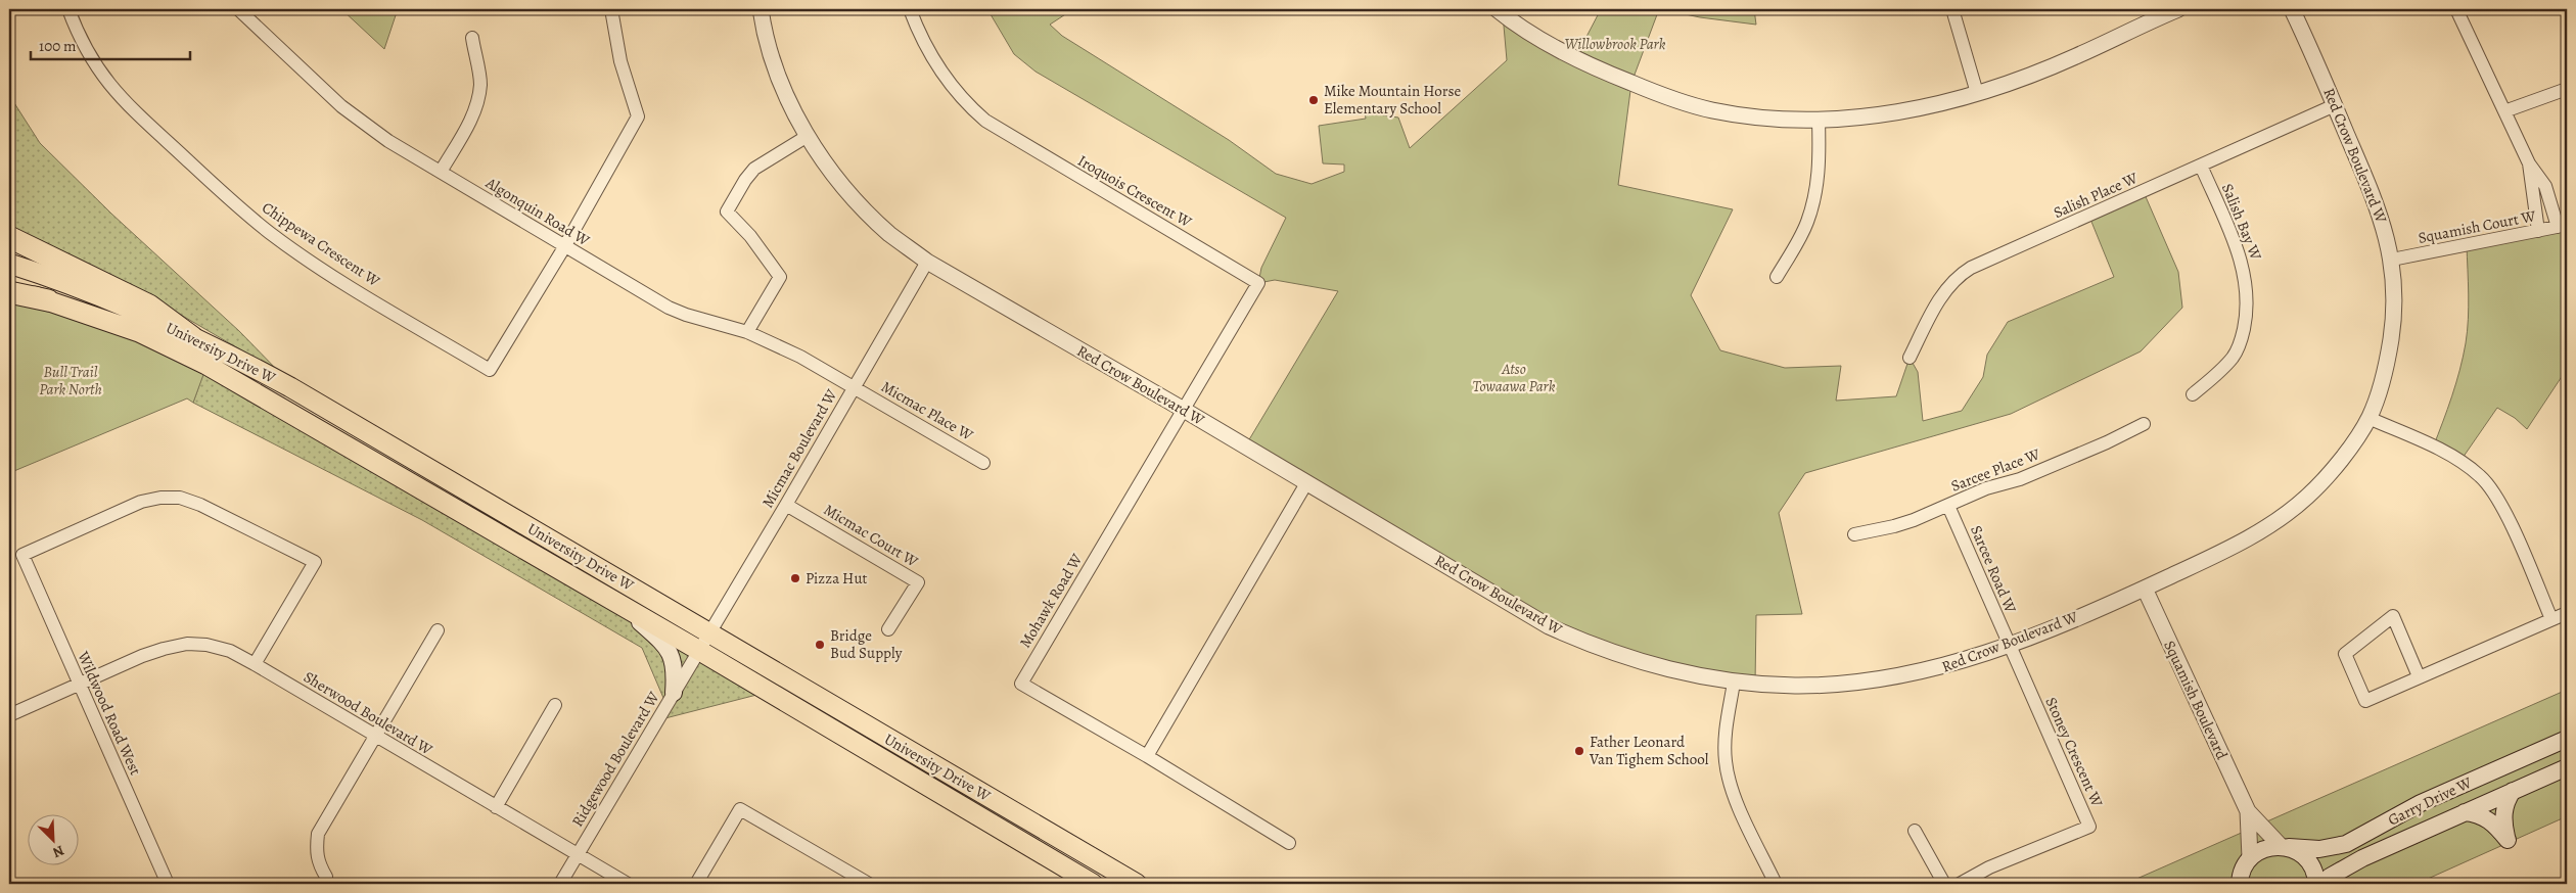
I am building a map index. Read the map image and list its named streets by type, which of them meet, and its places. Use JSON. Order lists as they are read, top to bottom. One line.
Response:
{"streets":{"main road":["University Drive W","Garry Drive W"],"street":["Red Crow Boulevard W","Iroquois Crescent W","Salish Place W","Algonquin Road W","Salish Bay W","Squamish Court W","Chippewa Crescent W","Micmac Place W","Micmac Boulevard W","Sarcee Place W","Micmac Court W","Sarcee Road W","Mohawk Road W","Squamish Boulevard","Wildwood Road West","Sherwood Boulevard W","Stoney Crescent W","Ridgewood Boulevard W"]},"crossings":[["Red Crow Boulevard W","Iroquois Crescent W"],["Red Crow Boulevard W","Salish Place W"],["Red Crow Boulevard W","Squamish Court W"],["Red Crow Boulevard W","Micmac Boulevard W"],["Red Crow Boulevard W","Sarcee Road W"],["Red Crow Boulevard W","Mohawk Road W"],["Red Crow Boulevard W","Squamish Boulevard"],["Red Crow Boulevard W","Stoney Crescent W"],["Iroquois Crescent W","Mohawk Road W"],["Salish Place W","Salish Bay W"],["Algonquin Road W","Chippewa Crescent W"],["Algonquin Road W","Micmac Place W"],["Algonquin Road W","Micmac Boulevard W"],["University Drive W","Micmac Boulevard W"],["University Drive W","Ridgewood Boulevard W"],["Micmac Place W","Micmac Boulevard W"],["Micmac Boulevard W","Micmac Court W"],["Micmac Boulevard W","Ridgewood Boulevard W"],["Sarcee Place W","Sarcee Road W"],["Sarcee Road W","Stoney Crescent W"],["Squamish Boulevard","Garry Drive W"],["Wildwood Road West","Sherwood Boulevard W"],["Sherwood Boulevard W","Ridgewood Boulevard W"]],"parks":["Willowbrook Park","Atso Towaawa Park","Bull Trail Park North"],"places":["Mike Mountain Horse Elementary School","Pizza Hut","Bridge Bud Supply","Father Leonard Van Tighem School"],"scale_bar":"100 m","north":"bottom right"}
